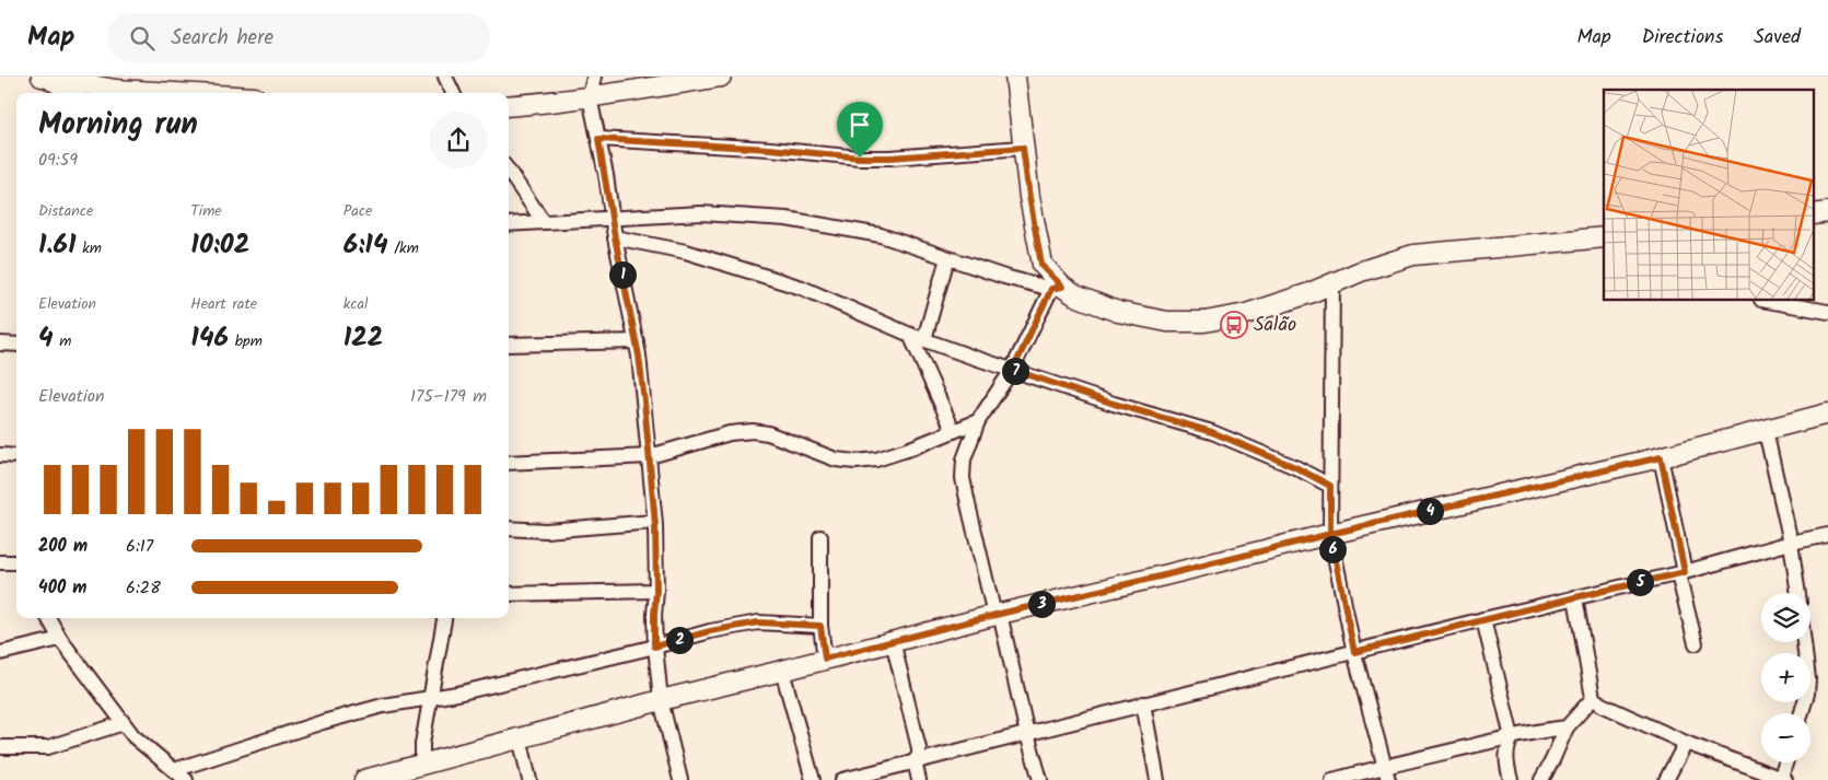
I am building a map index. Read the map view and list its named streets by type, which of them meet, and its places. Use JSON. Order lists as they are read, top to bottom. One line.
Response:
{"places":{"bus stop":["Salão"]},"page":{"header":"Map","search":"Search here","nav":["Map","Directions","Saved"],"heading":["Morning run","09:59"],"stats":[["Distance","1.61 km"],["Time","10:02"],["Pace","6:14 /km"],["Elevation","4 m"],["Heart rate","146 bpm"],["kcal","122"]],"pins":["1","7","4","6","5","3","2"],"chart":["Elevation","175–179 m"],"list":[{"name":"200 m","note":"6:17"},{"name":"400 m","note":"6:28"}],"map_buttons":["+","−"]}}
